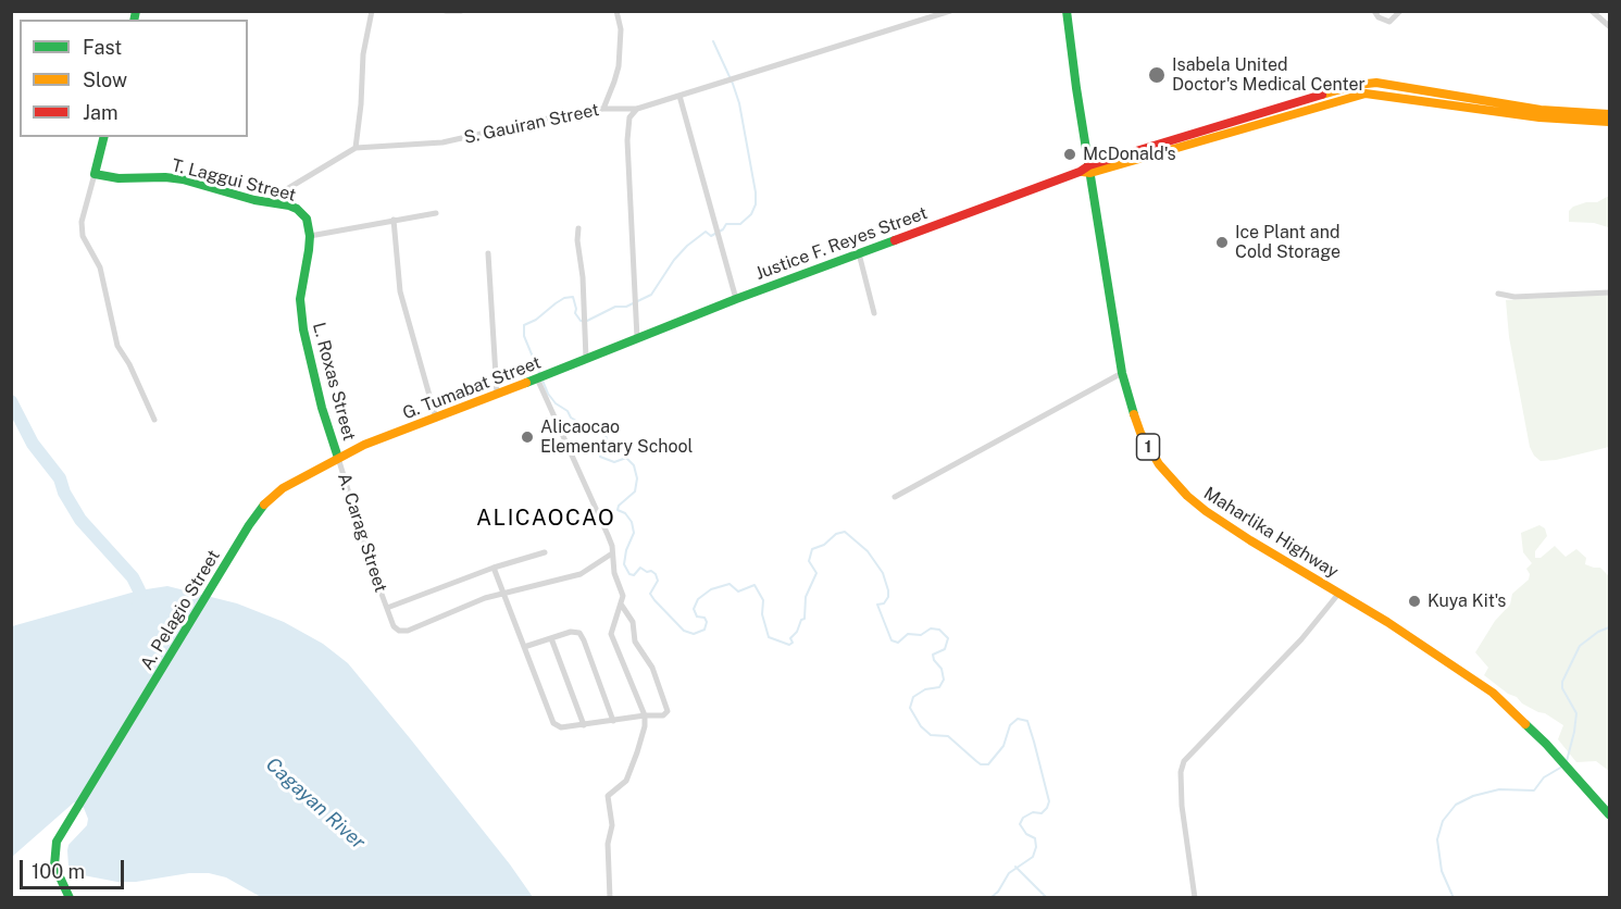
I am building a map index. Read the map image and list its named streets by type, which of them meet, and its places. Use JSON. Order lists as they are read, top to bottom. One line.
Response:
{"streets":{"main road":["T. Laggui Street","Justice F. Reyes Street","L. Roxas Street","G. Tumabat Street","1","Maharlika Highway","A. Pelagio Street"],"street":["S. Gauiran Street","A. Carag Street"]},"crossings":[["S. Gauiran Street","T. Laggui Street"],["T. Laggui Street","L. Roxas Street"],["Justice F. Reyes Street","G. Tumabat Street"],["Justice F. Reyes Street","Maharlika Highway"],["L. Roxas Street","G. Tumabat Street"],["L. Roxas Street","A. Carag Street"],["L. Roxas Street","A. Pelagio Street"],["G. Tumabat Street","A. Carag Street"],["G. Tumabat Street","A. Pelagio Street"],["A. Carag Street","A. Pelagio Street"]],"districts":["ALICAOCAO"],"water":["Cagayan River"],"places":["Isabela United Doctor's Medical Center","McDonald's","Ice Plant and Cold Storage","Alicaocao Elementary School","Kuya Kit's"],"legend":["Fast","Slow","Jam"],"scale_bar":"100 m"}
